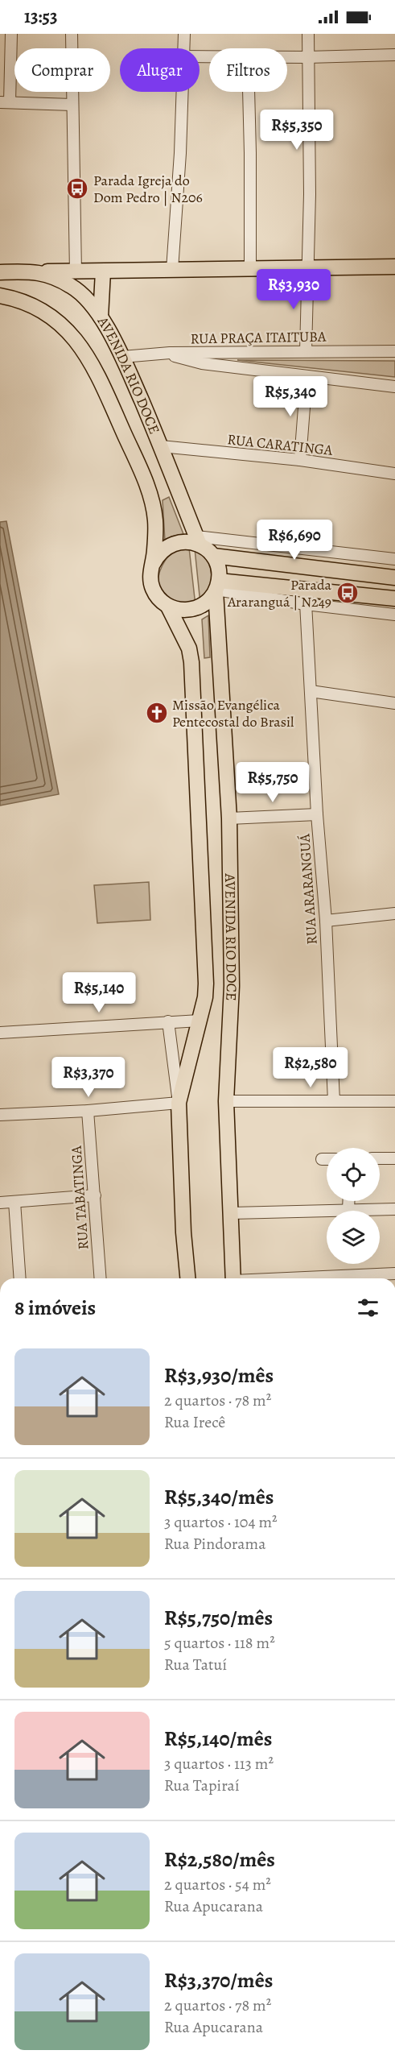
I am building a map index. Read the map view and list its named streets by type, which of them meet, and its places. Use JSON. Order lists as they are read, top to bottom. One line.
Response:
{"streets":{"main road":["AVENIDA RIO DOCE"],"street":["RUA PRAÇA ITAITUBA","RUA CARATINGA","RUA ARARANGUÁ","RUA TABATINGA"]},"crossings":[["RUA PRAÇA ITAITUBA","AVENIDA RIO DOCE"],["AVENIDA RIO DOCE","RUA CARATINGA"]],"places":{"bus stop":["Parada Igreja do Dom Pedro | N206","Parada Araranguá | N249"],"church":["Missão Evangélica Pentecostal do Brasil"]},"page":{"status":"13:53","chip":["Comprar","Alugar","Filtros"],"price":["R$5,350","R$3,930","R$5,340","R$6,690","R$5,750","R$5,140","R$2,580","R$3,370"],"heading":"8 imóveis","list":[{"name":"R$3,930/mês","note":"2 quartos · 78 m² · Rua Irecê"},{"name":"R$5,340/mês","note":"3 quartos · 104 m² · Rua Pindorama"},{"name":"R$5,750/mês","note":"5 quartos · 118 m² · Rua Tatuí"},{"name":"R$5,140/mês","note":"3 quartos · 113 m² · Rua Tapiraí"},{"name":"R$2,580/mês","note":"2 quartos · 54 m² · Rua Apucarana"},{"name":"R$3,370/mês","note":"2 quartos · 78 m² · Rua Apucarana"}]}}
